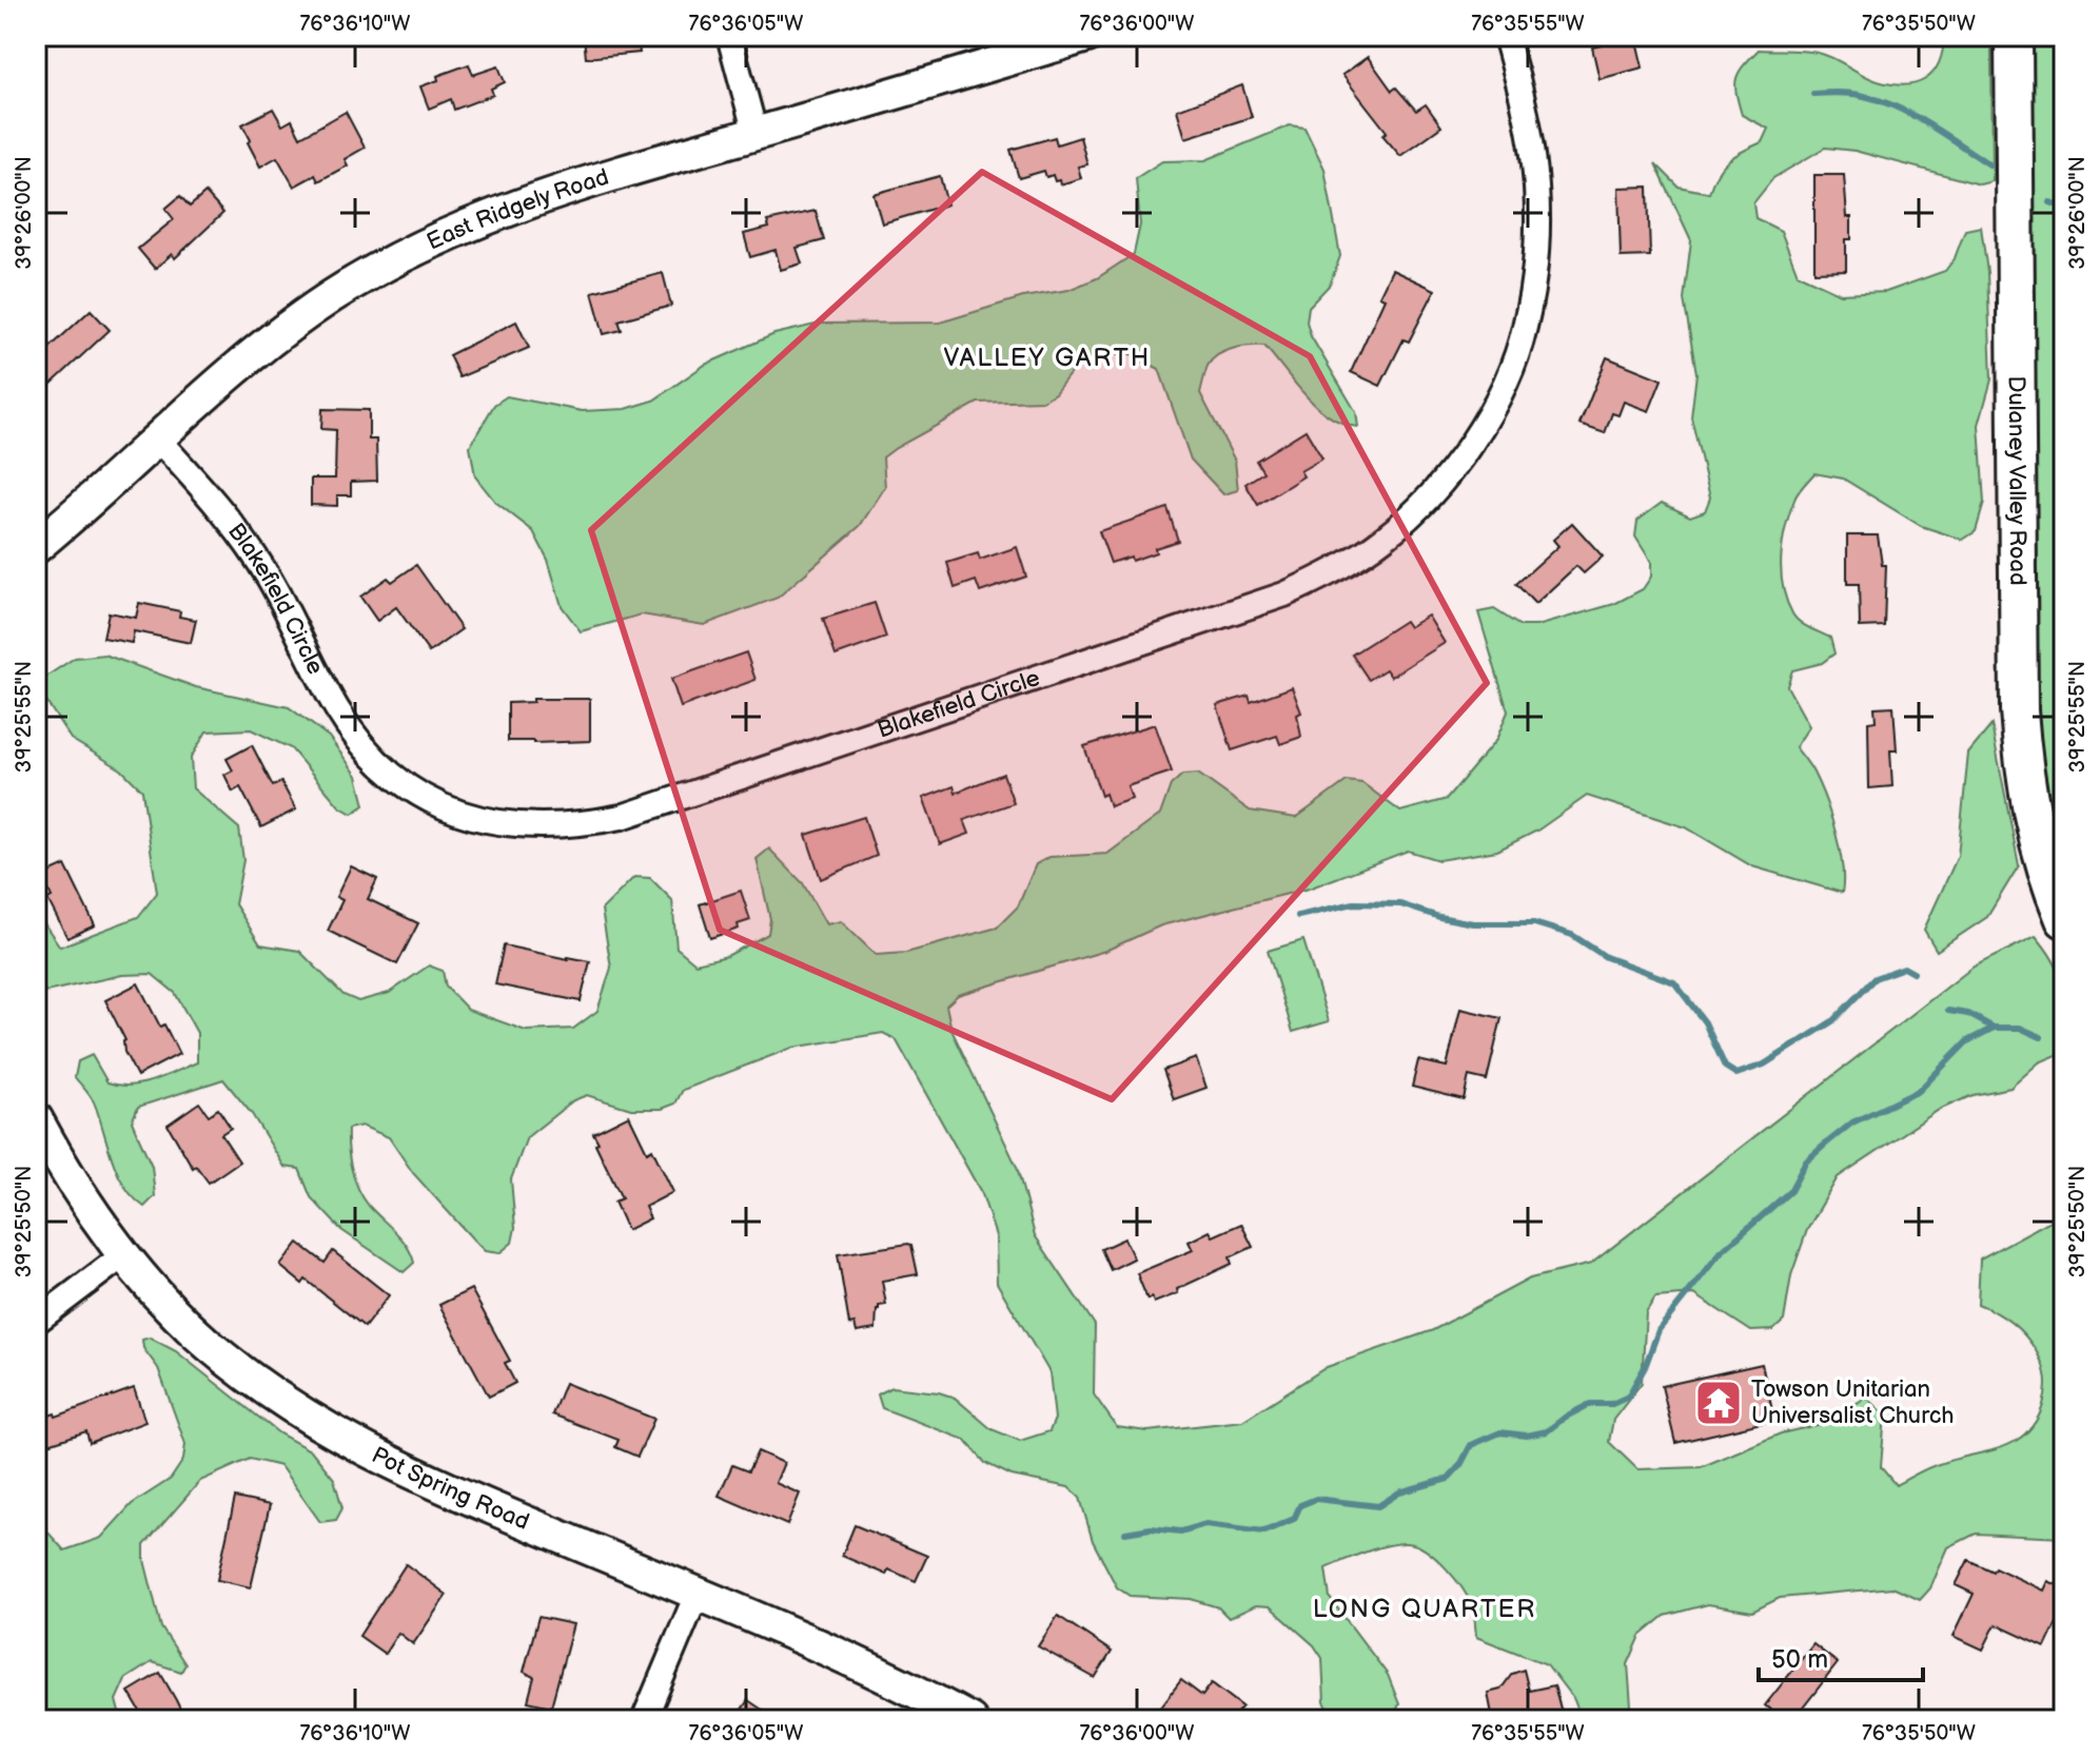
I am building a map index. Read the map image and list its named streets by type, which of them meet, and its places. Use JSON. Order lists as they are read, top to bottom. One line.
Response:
{"streets":{"main road":["Dulaney Valley Road"],"street":["East Ridgely Road","Blakefield Circle","Pot Spring Road"]},"crossings":[["East Ridgely Road","Blakefield Circle"]],"districts":["VALLEY GARTH","LONG QUARTER"],"places":{"temple":["Towson Unitarian Universalist Church"]},"scale_bar":"50 m","coordinates":["76°36'10\"W","76°36'05\"W","76°36'00\"W","76°35'55\"W","76°35'50\"W","39°26'00\"N","39°25'55\"N","39°25'50\"N"]}
